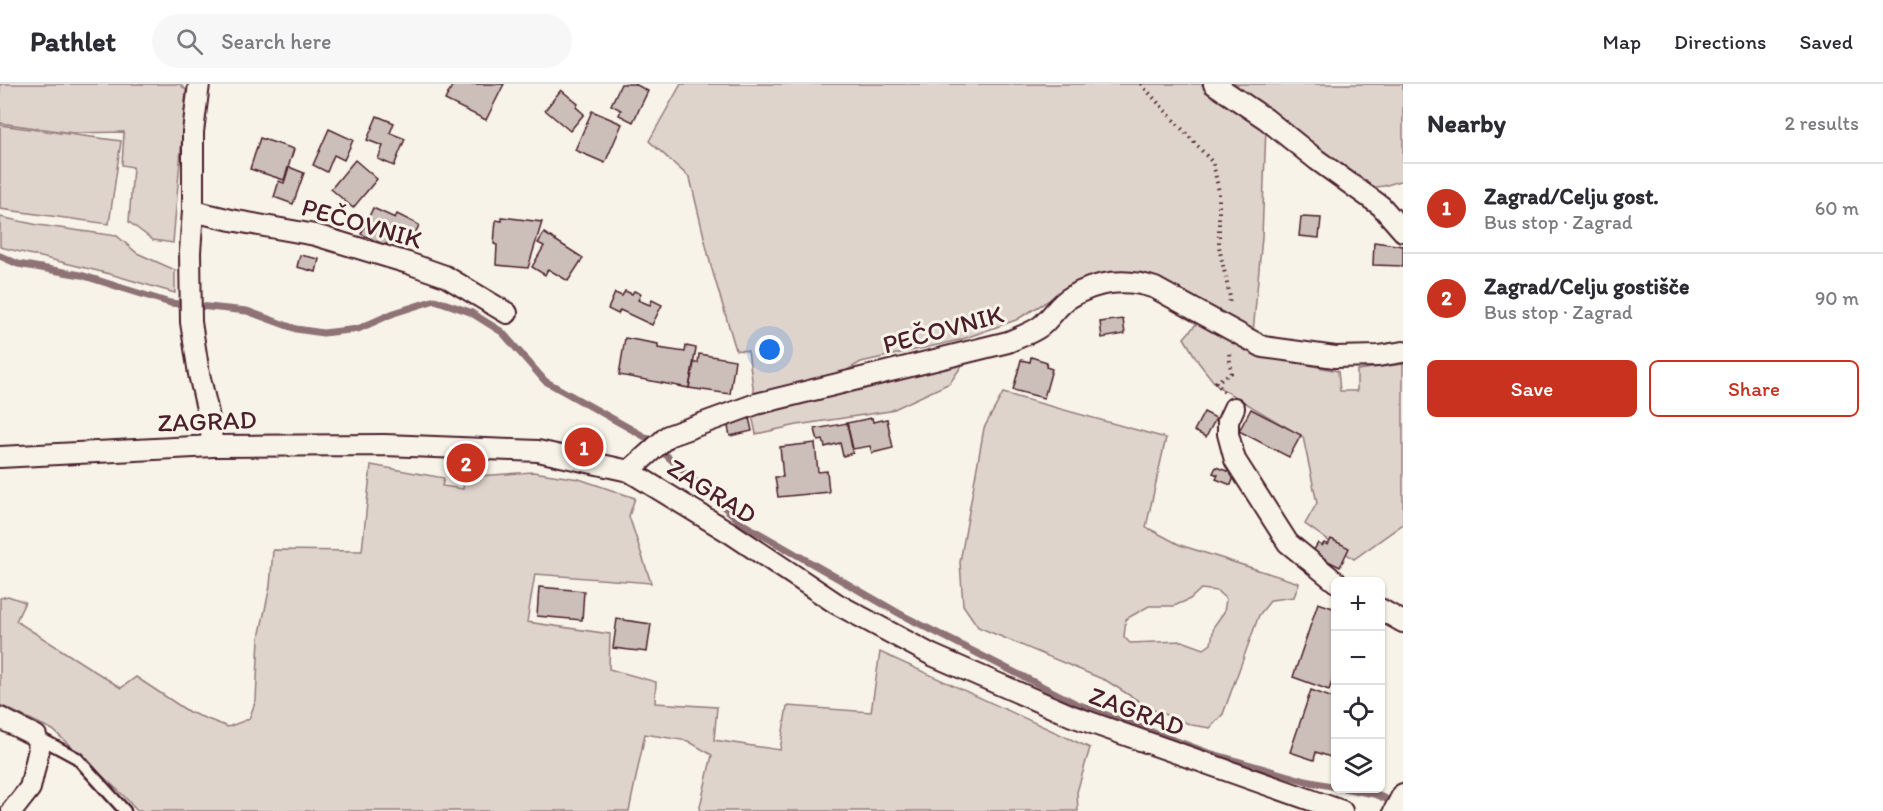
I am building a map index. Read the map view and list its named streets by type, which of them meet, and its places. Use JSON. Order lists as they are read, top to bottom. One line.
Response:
{"streets":{"street":["PEČOVNIK","ZAGRAD"]},"crossings":[["PEČOVNIK","ZAGRAD"]],"page":{"header":"Pathlet","search":"Search here","nav":["Map","Directions","Saved"],"heading":["Nearby","2 results"],"list":[{"mark":"1","name":"Zagrad/Celju gost.","note":"Bus stop · Zagrad","value":"60 m"},{"mark":"2","name":"Zagrad/Celju gostišče","note":"Bus stop · Zagrad","value":"90 m"}],"buttons":["Save","Share"],"pins":["1","2"],"map_buttons":["+","−"]}}
